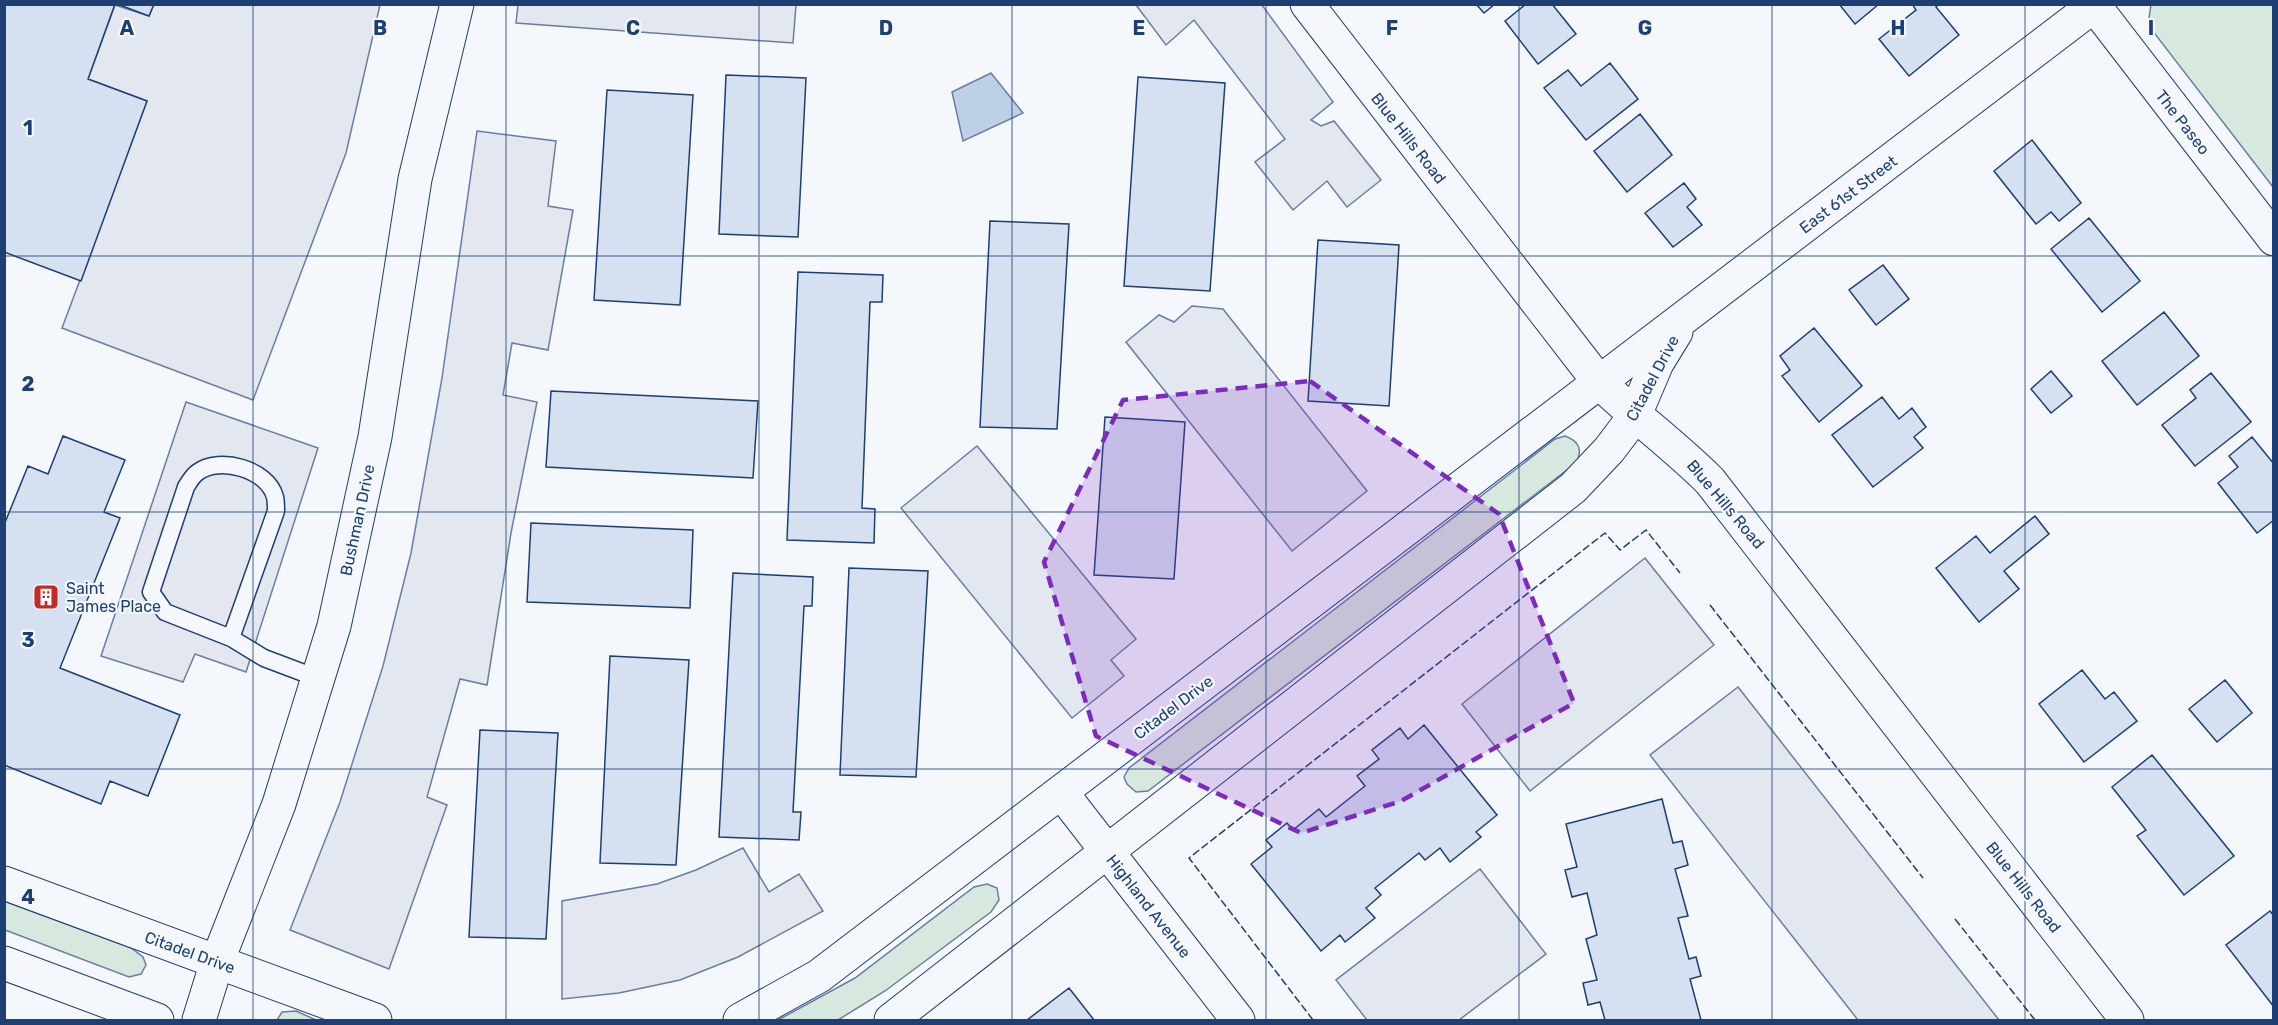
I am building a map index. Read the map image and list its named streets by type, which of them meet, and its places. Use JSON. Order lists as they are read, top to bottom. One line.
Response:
{"streets":{"street":["The Paseo","Blue Hills Road","East 61st Street","Citadel Drive","Bushman Drive","Highland Avenue"]},"crossings":[["The Paseo","East 61st Street"],["Blue Hills Road","East 61st Street"],["Blue Hills Road","Citadel Drive"],["East 61st Street","Citadel Drive"],["Citadel Drive","Bushman Drive"],["Citadel Drive","Highland Avenue"]],"places":{"building":["Saint James Place"]},"grid":{"columns":["A","B","C","D","E","F","G","H","I"],"rows":["1","2","3","4"]}}
